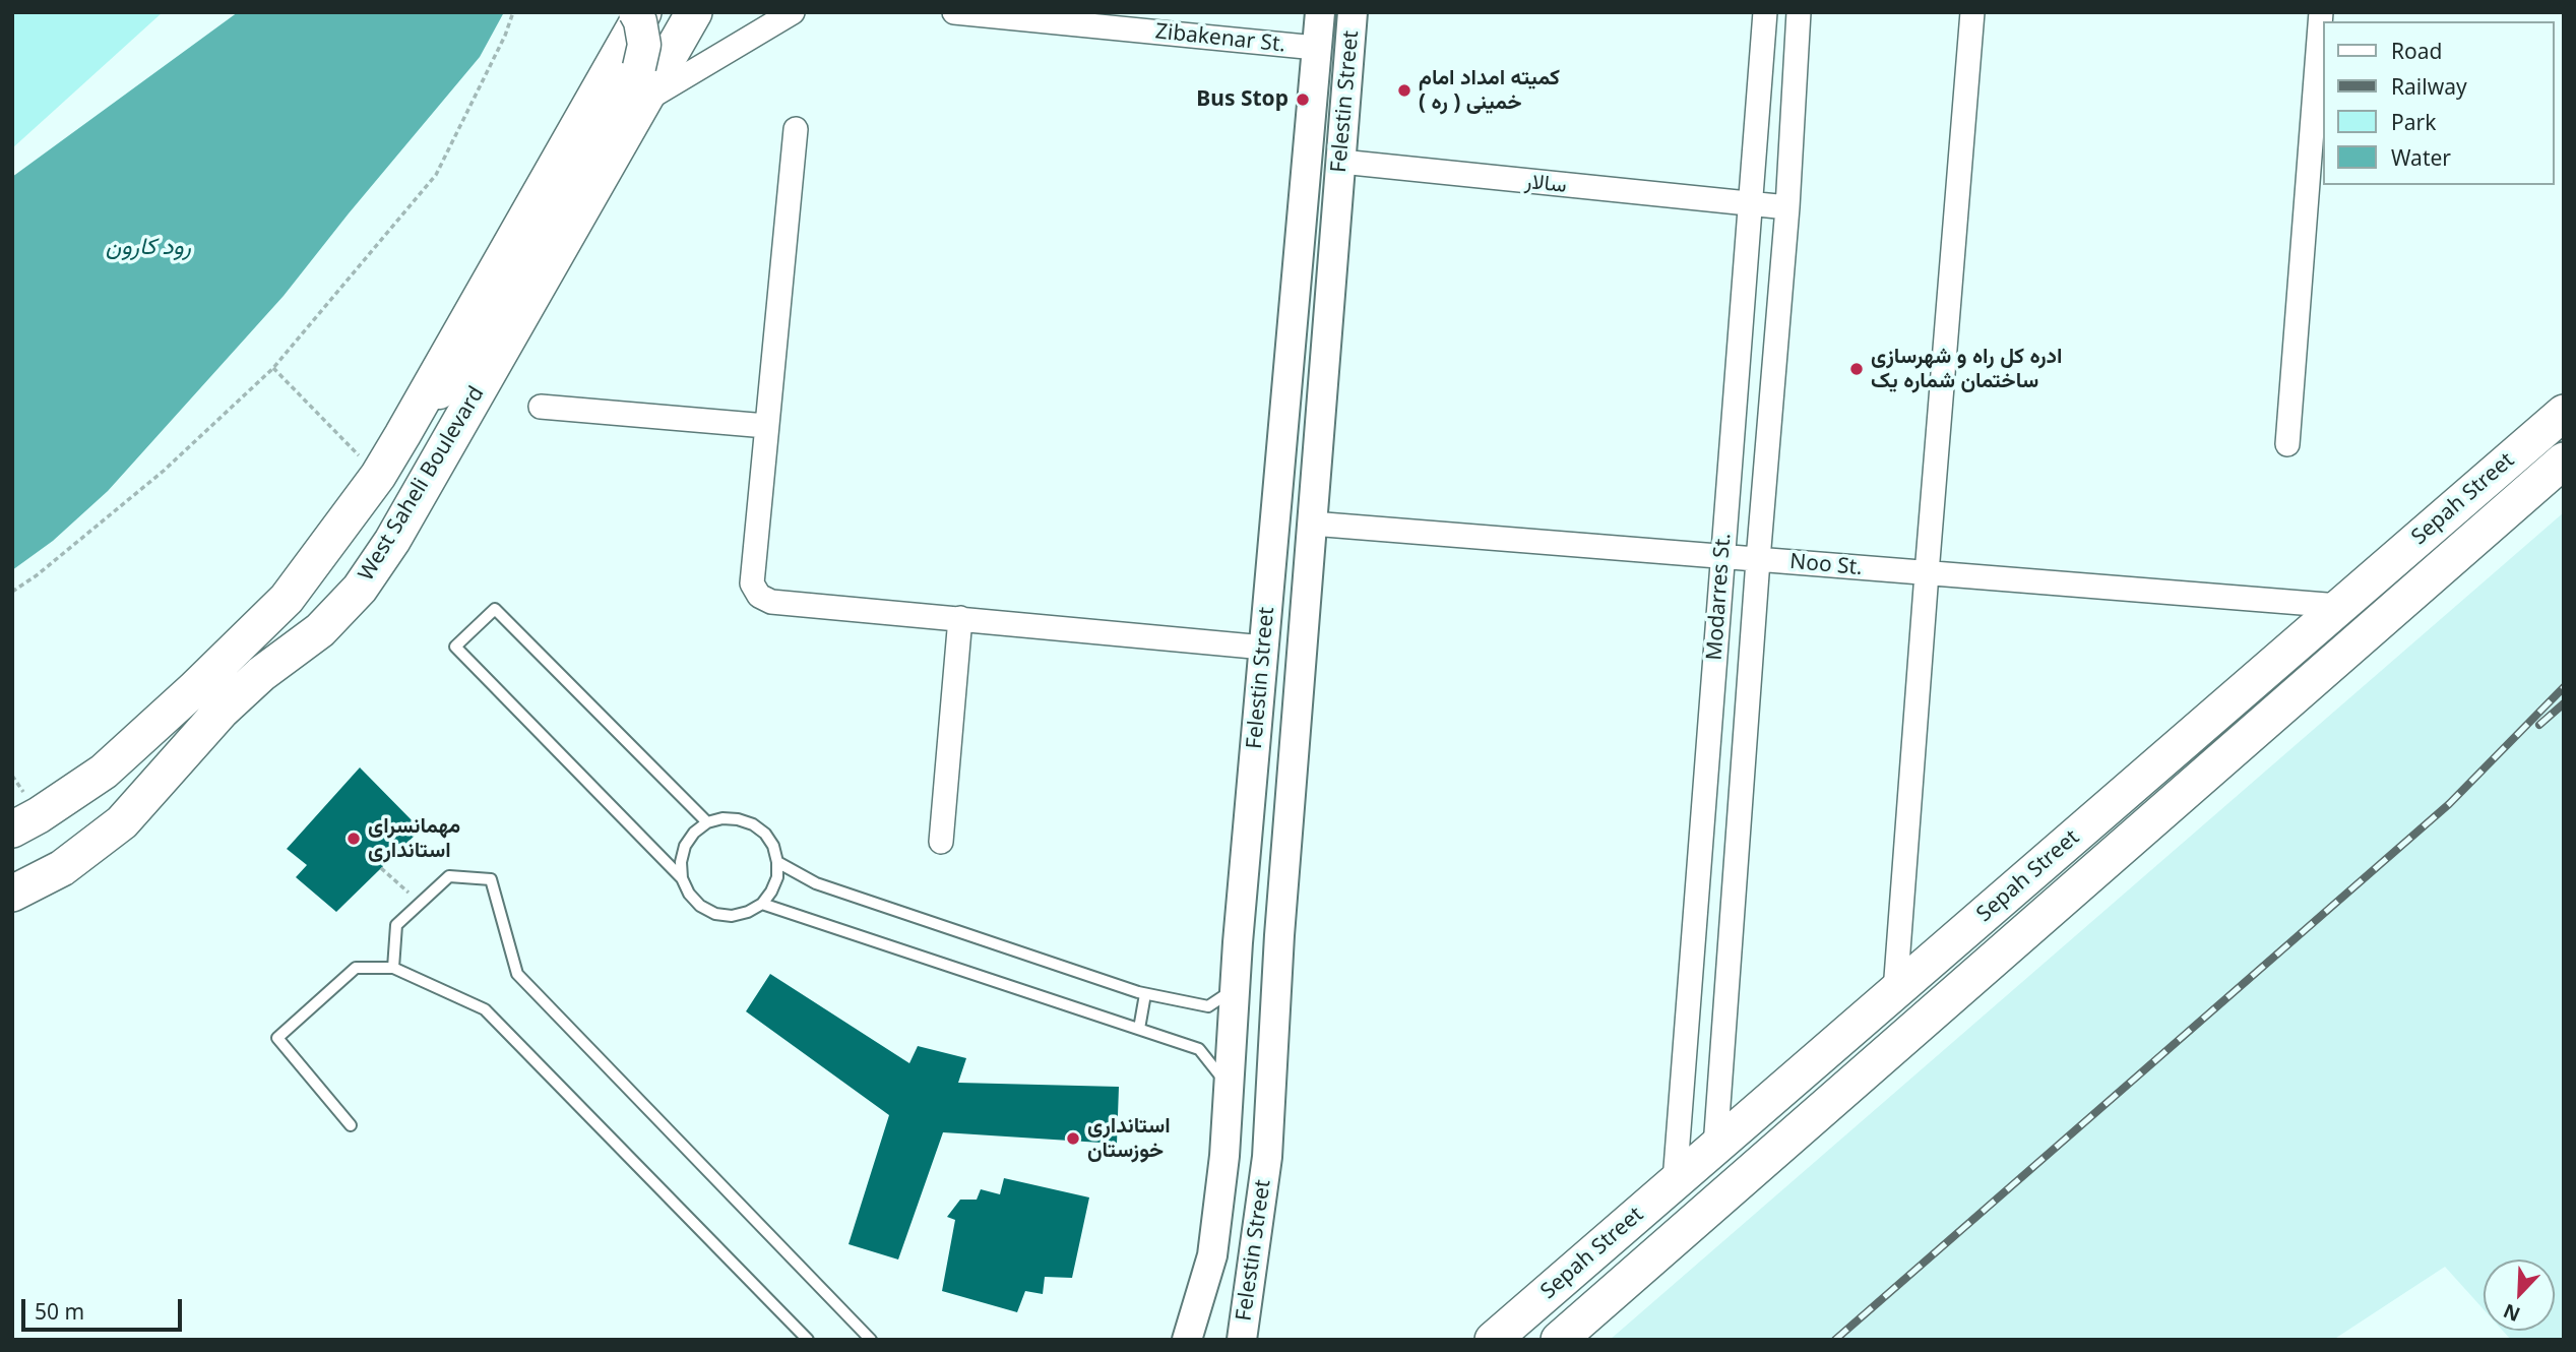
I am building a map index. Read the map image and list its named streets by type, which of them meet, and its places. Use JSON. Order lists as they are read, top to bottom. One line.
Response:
{"streets":{"main road":["West Saheli Boulevard","Sepah Street"],"street":["Zibakenar St.","Felestin Street","سالار","Noo St.","Modarres St."]},"crossings":[["Zibakenar St.","Felestin Street"],["Felestin Street","سالار"],["Felestin Street","Noo St."],["سالار","Modarres St."],["Sepah Street","Noo St."],["Sepah Street","Modarres St."],["Noo St.","Modarres St."]],"water":["رود کارون"],"places":["کمیته امداد امام خمینی ( ره )","Bus Stop","ادره کل راه و شهرسازی ساختمان شماره یک","مهمانسرای استانداری","استانداری خوزستان"],"legend":["Road","Railway","Park","Water"],"scale_bar":"50 m","north":"bottom left"}
